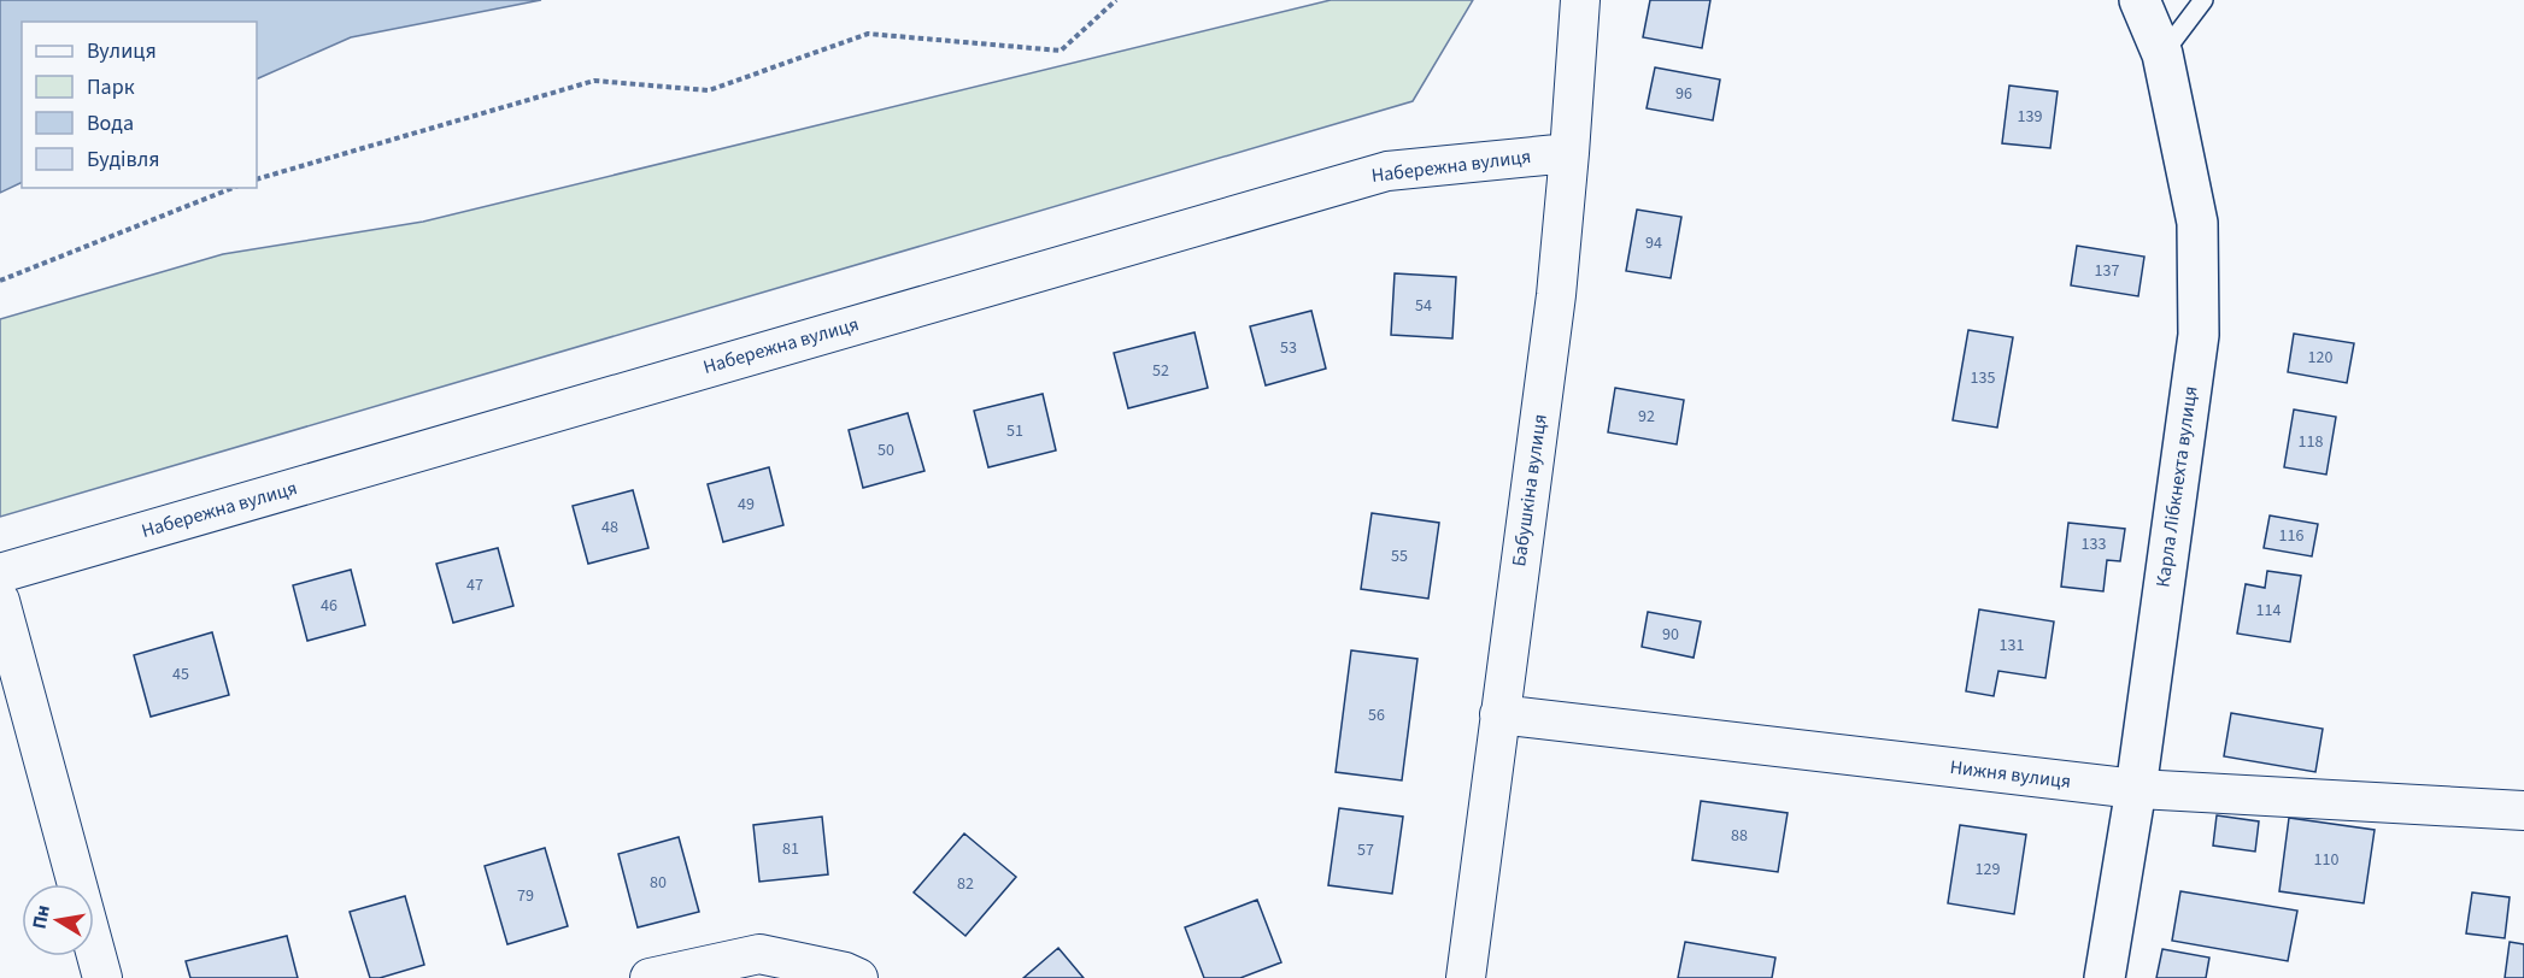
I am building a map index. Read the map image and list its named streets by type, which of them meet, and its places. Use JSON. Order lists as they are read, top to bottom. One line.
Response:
{"streets":{"street":["Набережна вулиця","Карла Лібкнехта вулиця","Бабушкіна вулиця","Нижня вулиця"]},"crossings":[["Набережна вулиця","Бабушкіна вулиця"],["Карла Лібкнехта вулиця","Нижня вулиця"],["Бабушкіна вулиця","Нижня вулиця"]],"house_numbers":["96","139","94","137","54","53","120","52","135","92","51","118","50","49","48","116","133","55","47","46","114","90","131","45","56","88","81","57","110","129","80","82","79"],"legend":["Вулиця","Парк","Вода","Будівля"],"north":"left"}
